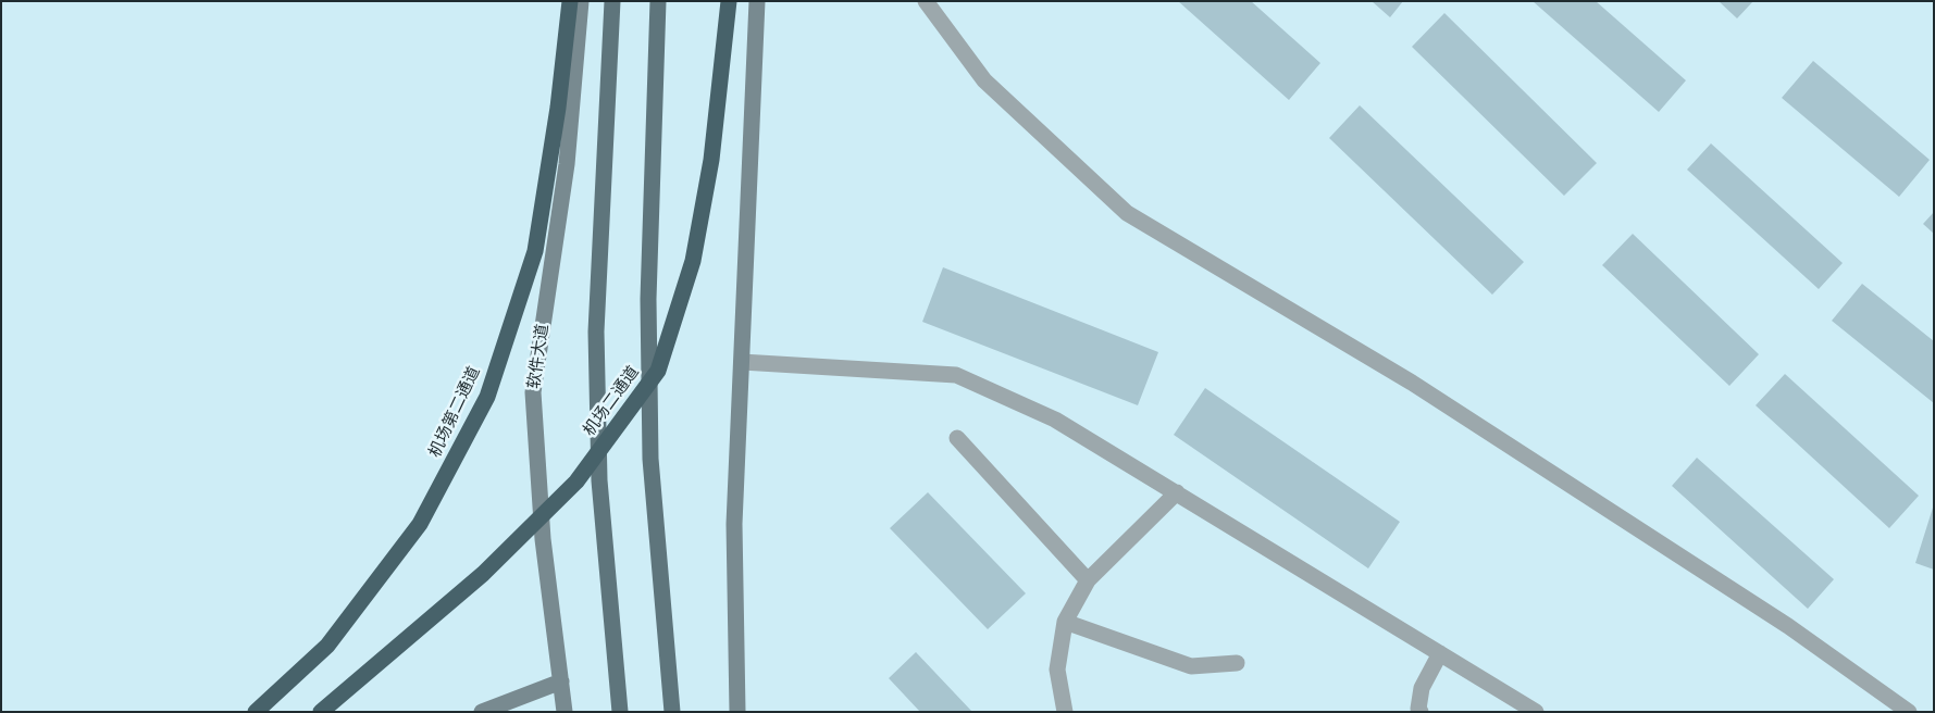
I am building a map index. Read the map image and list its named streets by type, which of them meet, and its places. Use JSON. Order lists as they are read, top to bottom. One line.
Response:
{"streets":{"highway":["机场二通道","机场第二通道"],"street":["软件大道"]}}
